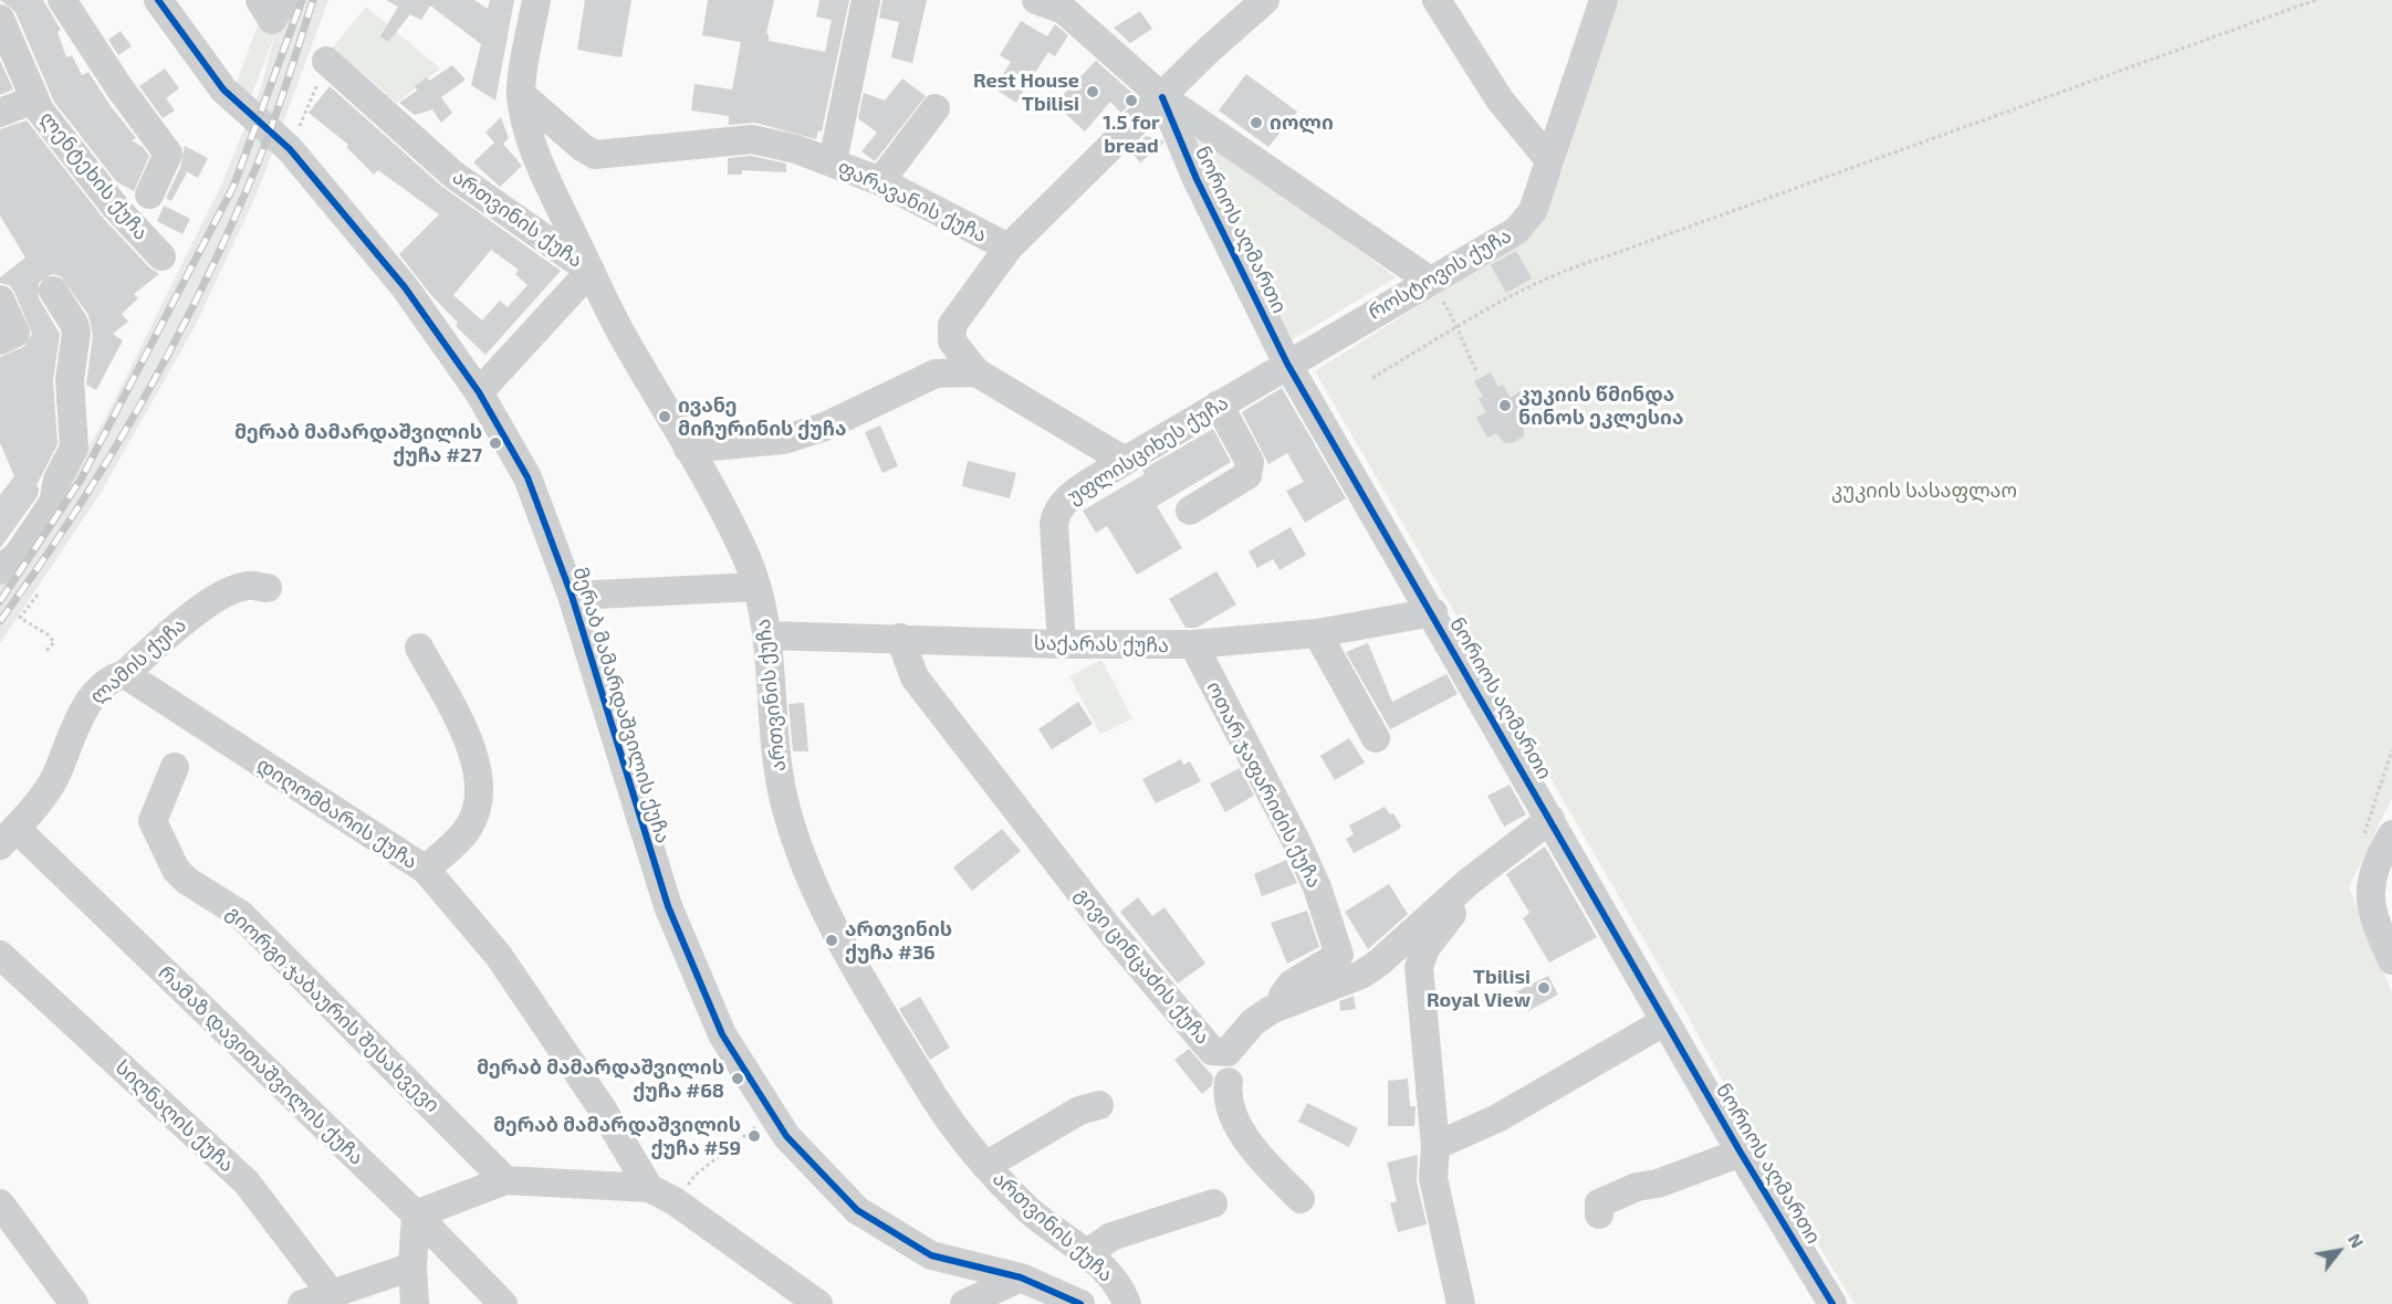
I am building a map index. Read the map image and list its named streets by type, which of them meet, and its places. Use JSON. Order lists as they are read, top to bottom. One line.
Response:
{"streets":{"street":["ლენტეხის ქუჩა","ფარავანის ქუჩა","ართვინის ქუჩა","ნორიოს აღმართი","როსტოვის ქუჩა","უფლისციხეს ქუჩა","საქარას ქუჩა","ლამის ქუჩა","მერაბ მამარდაშვილის ქუჩა","ოთარ ჯაფარიძის ქუჩა","დიღომბარის ქუჩა","გივი ცინცაძის ქუჩა","გიორგი ჯაბაურის შესახვევი","რამაზ დავითაშვილის ქუჩა","სიღნაღის ქუჩა"]},"crossings":[["ართვინის ქუჩა","საქარას ქუჩა"],["ნორიოს აღმართი","როსტოვის ქუჩა"],["ნორიოს აღმართი","უფლისციხეს ქუჩა"],["ნორიოს აღმართი","საქარას ქუჩა"],["ნორიოს აღმართი","გივი ცინცაძის ქუჩა"],["როსტოვის ქუჩა","უფლისციხეს ქუჩა"],["უფლისციხეს ქუჩა","საქარას ქუჩა"],["საქარას ქუჩა","ოთარ ჯაფარიძის ქუჩა"],["საქარას ქუჩა","გივი ცინცაძის ქუჩა"],["ლამის ქუჩა","დიღომბარის ქუჩა"],["ლამის ქუჩა","რამაზ დავითაშვილის ქუჩა"],["ოთარ ჯაფარიძის ქუჩა","გივი ცინცაძის ქუჩა"]],"parks":["კუკიის სასაფლაო"],"places":["Rest House Tbilisi","1.5 for bread","იოლი","კუკიის წმინდა ნინოს ეკლესია","ივანე მიჩურინის ქუჩა","მერაბ მამარდაშვილის ქუჩა #27","ართვინის ქუჩა #36","Tbilisi Royal View","მერაბ მამარდაშვილის ქუჩა #68","მერაბ მამარდაშვილის ქუჩა #59"],"north":"top right"}
